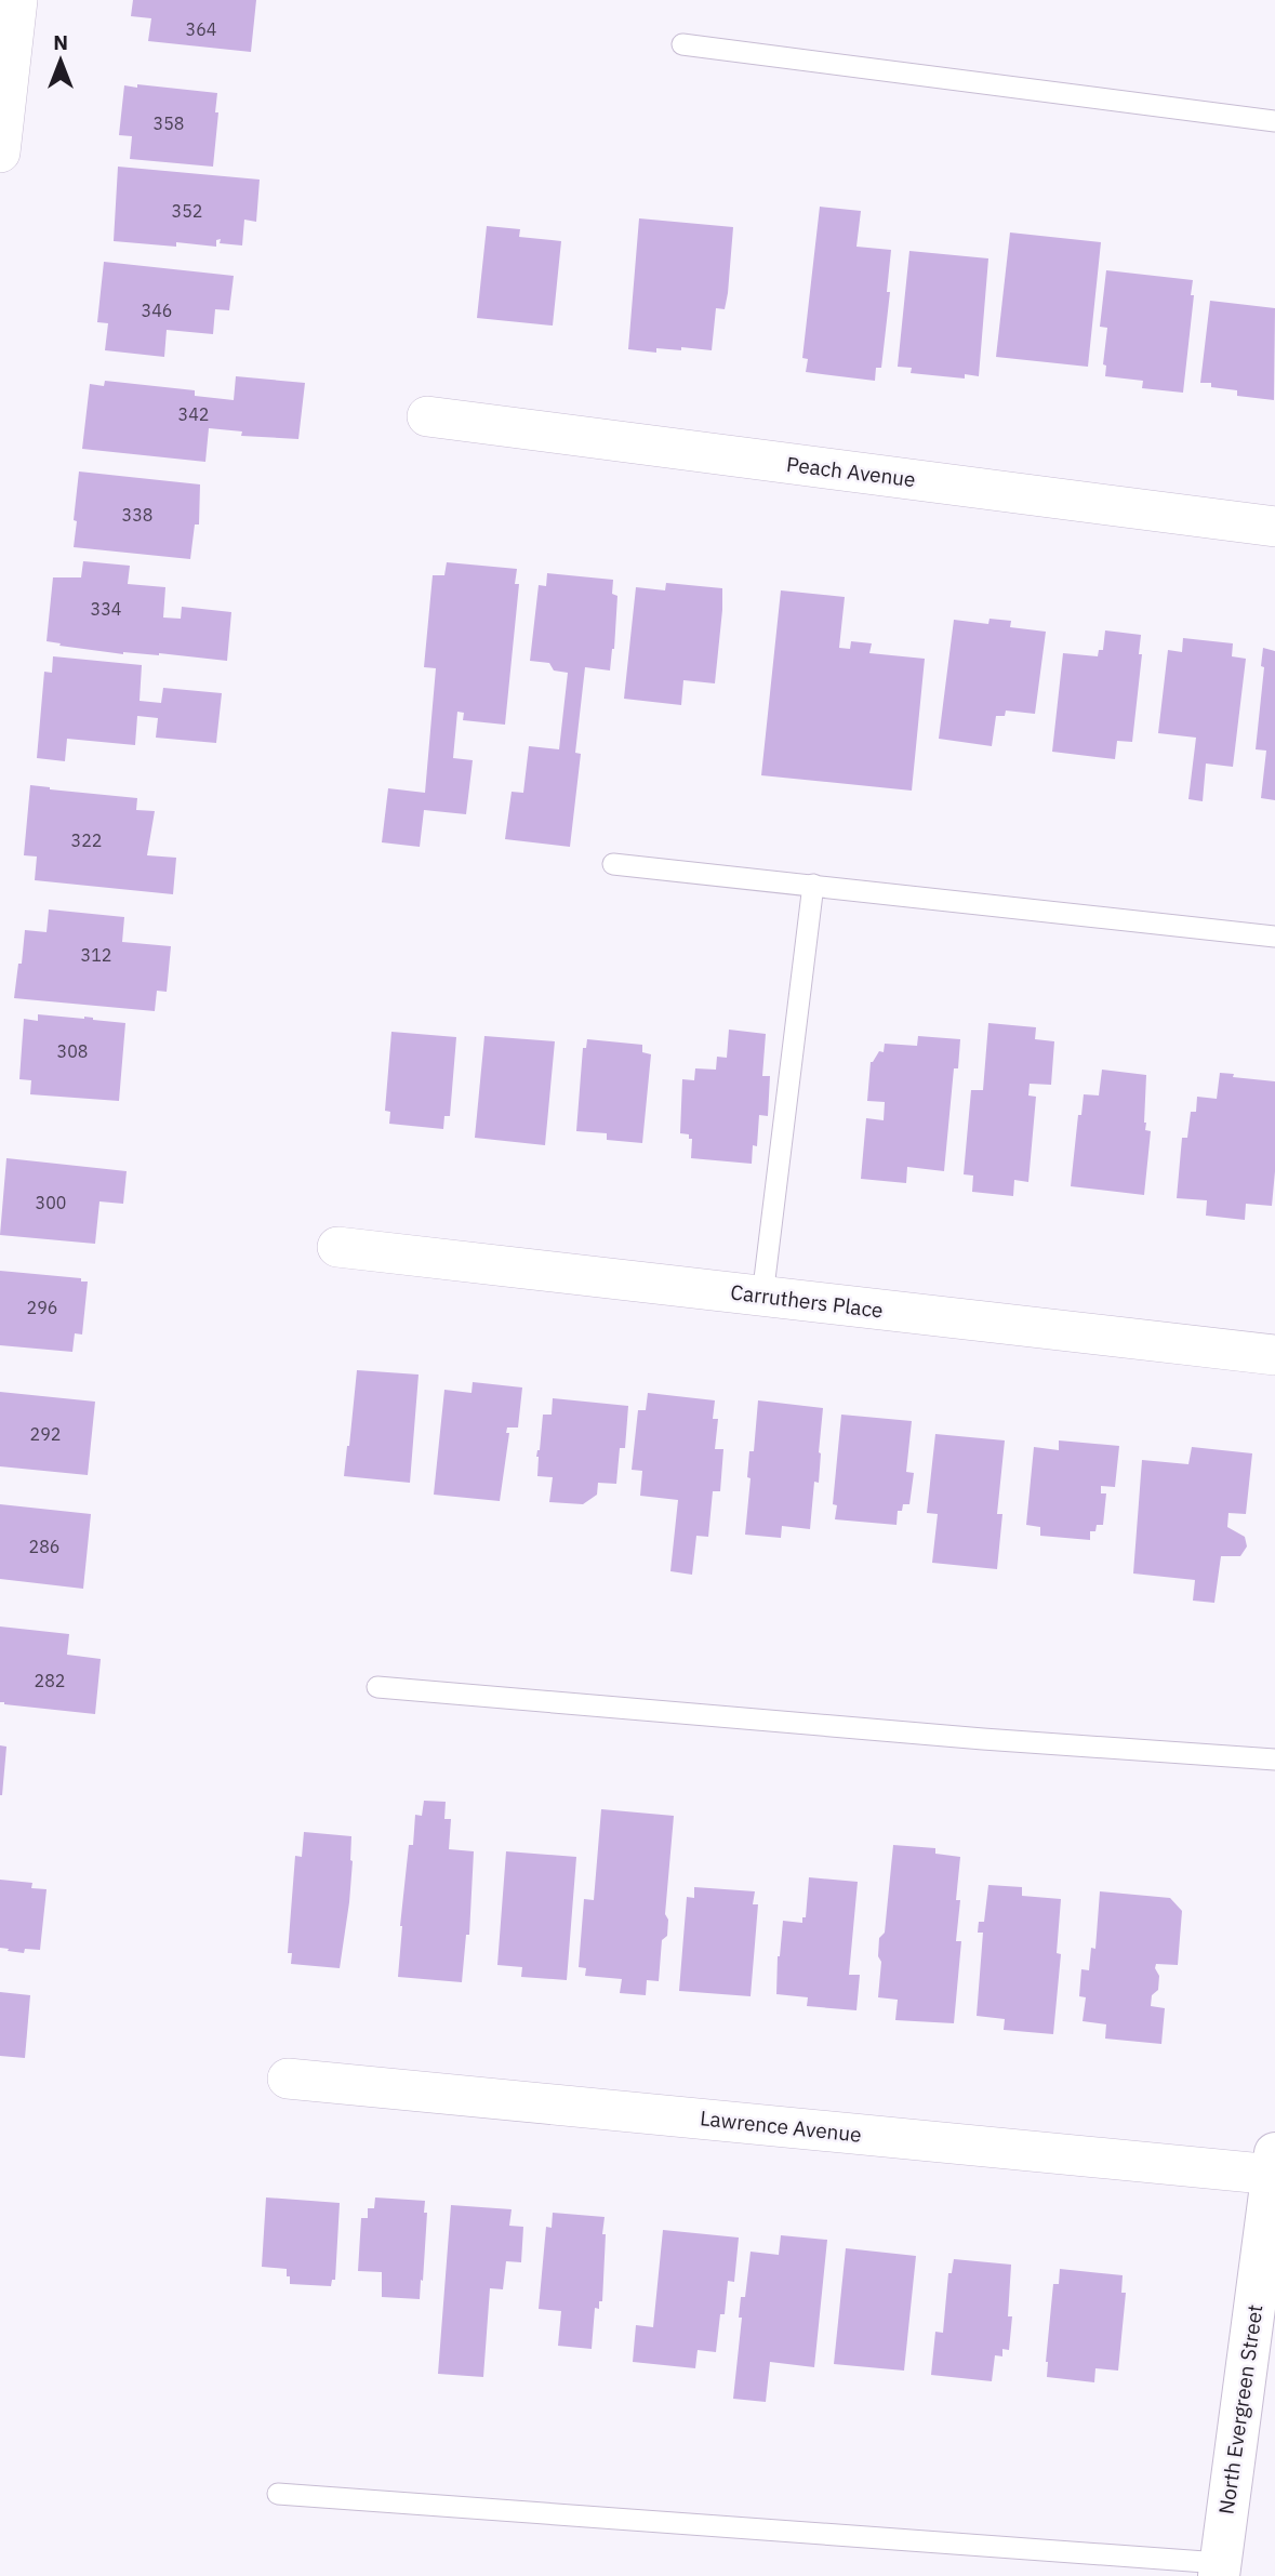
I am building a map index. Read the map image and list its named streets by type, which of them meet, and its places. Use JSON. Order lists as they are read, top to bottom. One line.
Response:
{"streets":{"street":["Peach Avenue","Carruthers Place","Lawrence Avenue","North Evergreen Street"]},"crossings":[["Lawrence Avenue","North Evergreen Street"]],"house_numbers":["364","358","352","346","342","338","334","322","312","308","300","296","292","286","282"],"north":"top"}
